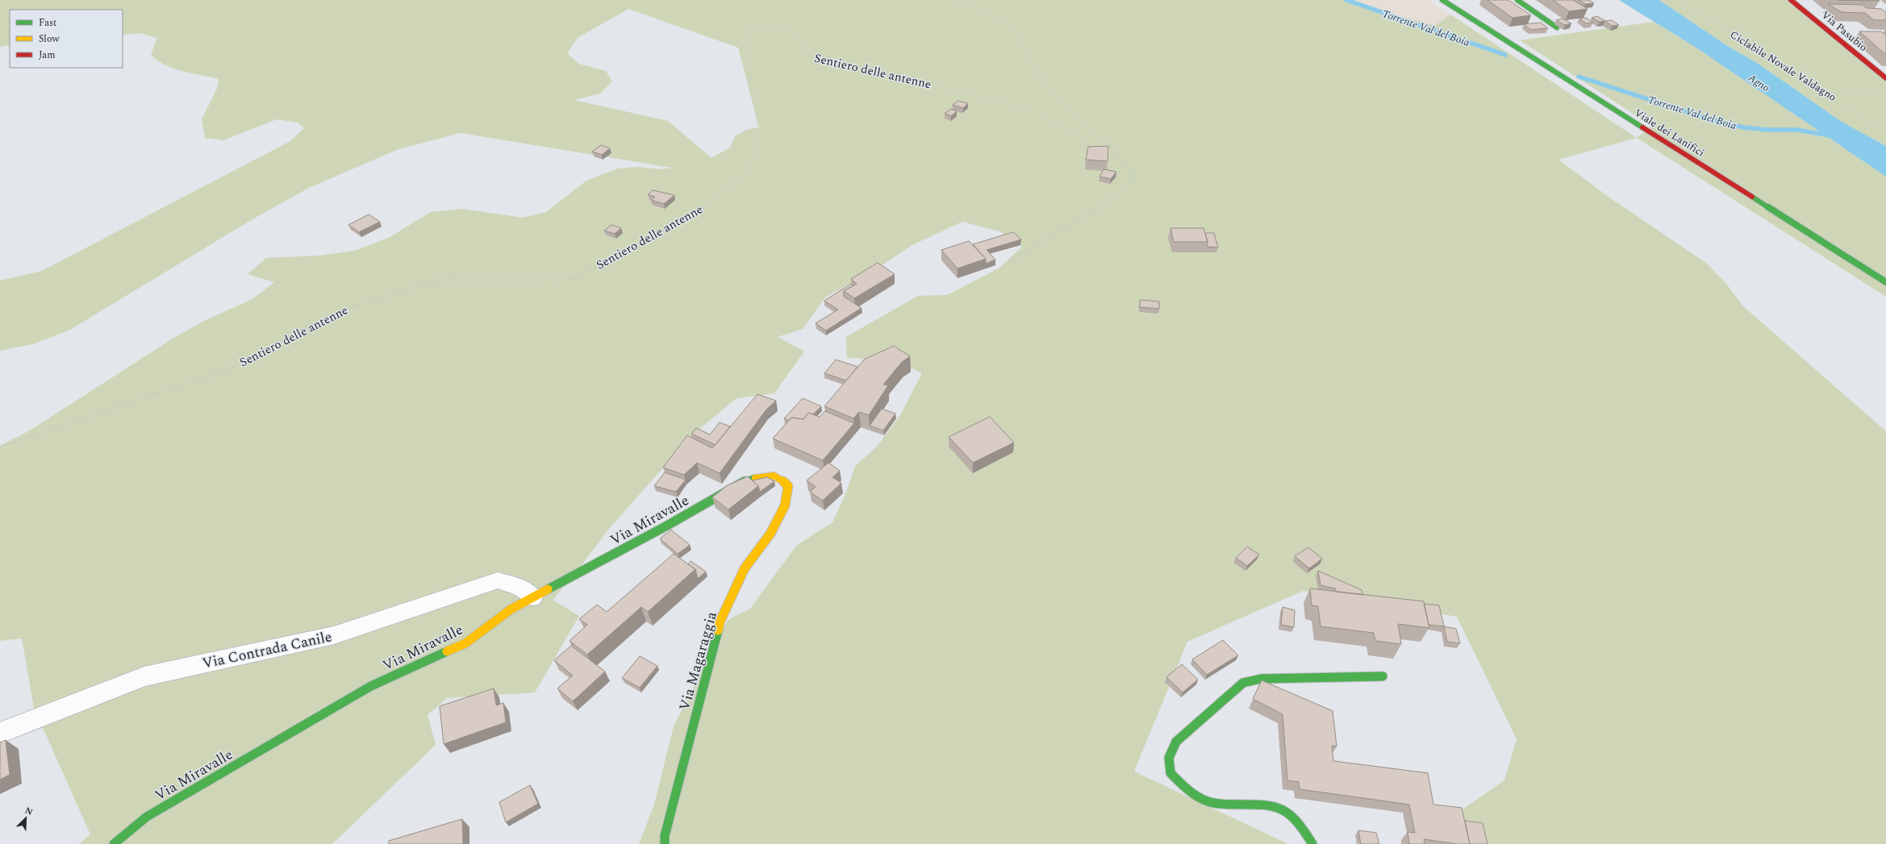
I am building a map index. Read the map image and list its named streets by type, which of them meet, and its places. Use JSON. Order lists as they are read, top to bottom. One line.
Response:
{"streets":{"street":["Via Pasubio","Viale dei Lanifici","Via Miravalle","Via Contrada Canile","Via Magaraggia"],"path":["Ciclabile Novale Valdagno","Sentiero delle antenne"]},"crossings":[["Via Miravalle","Via Contrada Canile"],["Via Miravalle","Via Magaraggia"]],"water":["Torrente Val del Boia","Agno"],"legend":["Fast","Slow","Jam"],"north":"top right"}
